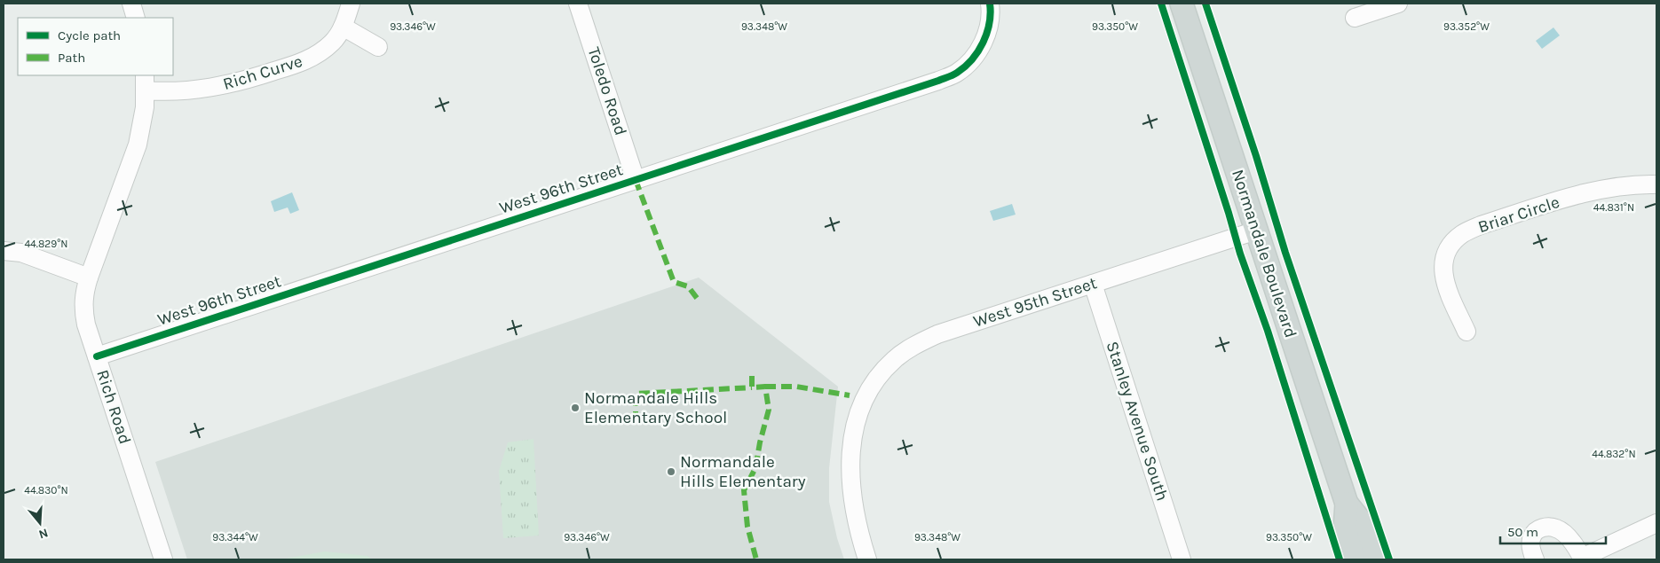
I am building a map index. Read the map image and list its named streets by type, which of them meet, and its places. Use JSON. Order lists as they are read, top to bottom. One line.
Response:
{"streets":{"main road":["Normandale Boulevard"],"street":["Rich Curve","Toledo Road","West 96th Street","Briar Circle","West 95th Street","Rich Road","Stanley Avenue South"]},"crossings":[["Rich Curve","Rich Road"],["Toledo Road","West 96th Street"],["West 96th Street","Rich Road"],["Normandale Boulevard","West 95th Street"],["West 95th Street","Stanley Avenue South"]],"places":["Normandale Hills Elementary School","Normandale Hills Elementary"],"legend":["Cycle path","Path"],"scale_bar":"50 m","north":"bottom","coordinates":["93.346°W","93.348°W","93.350°W","93.352°W","44.831°N","44.829°N","44.832°N","44.830°N","93.344°W"]}
